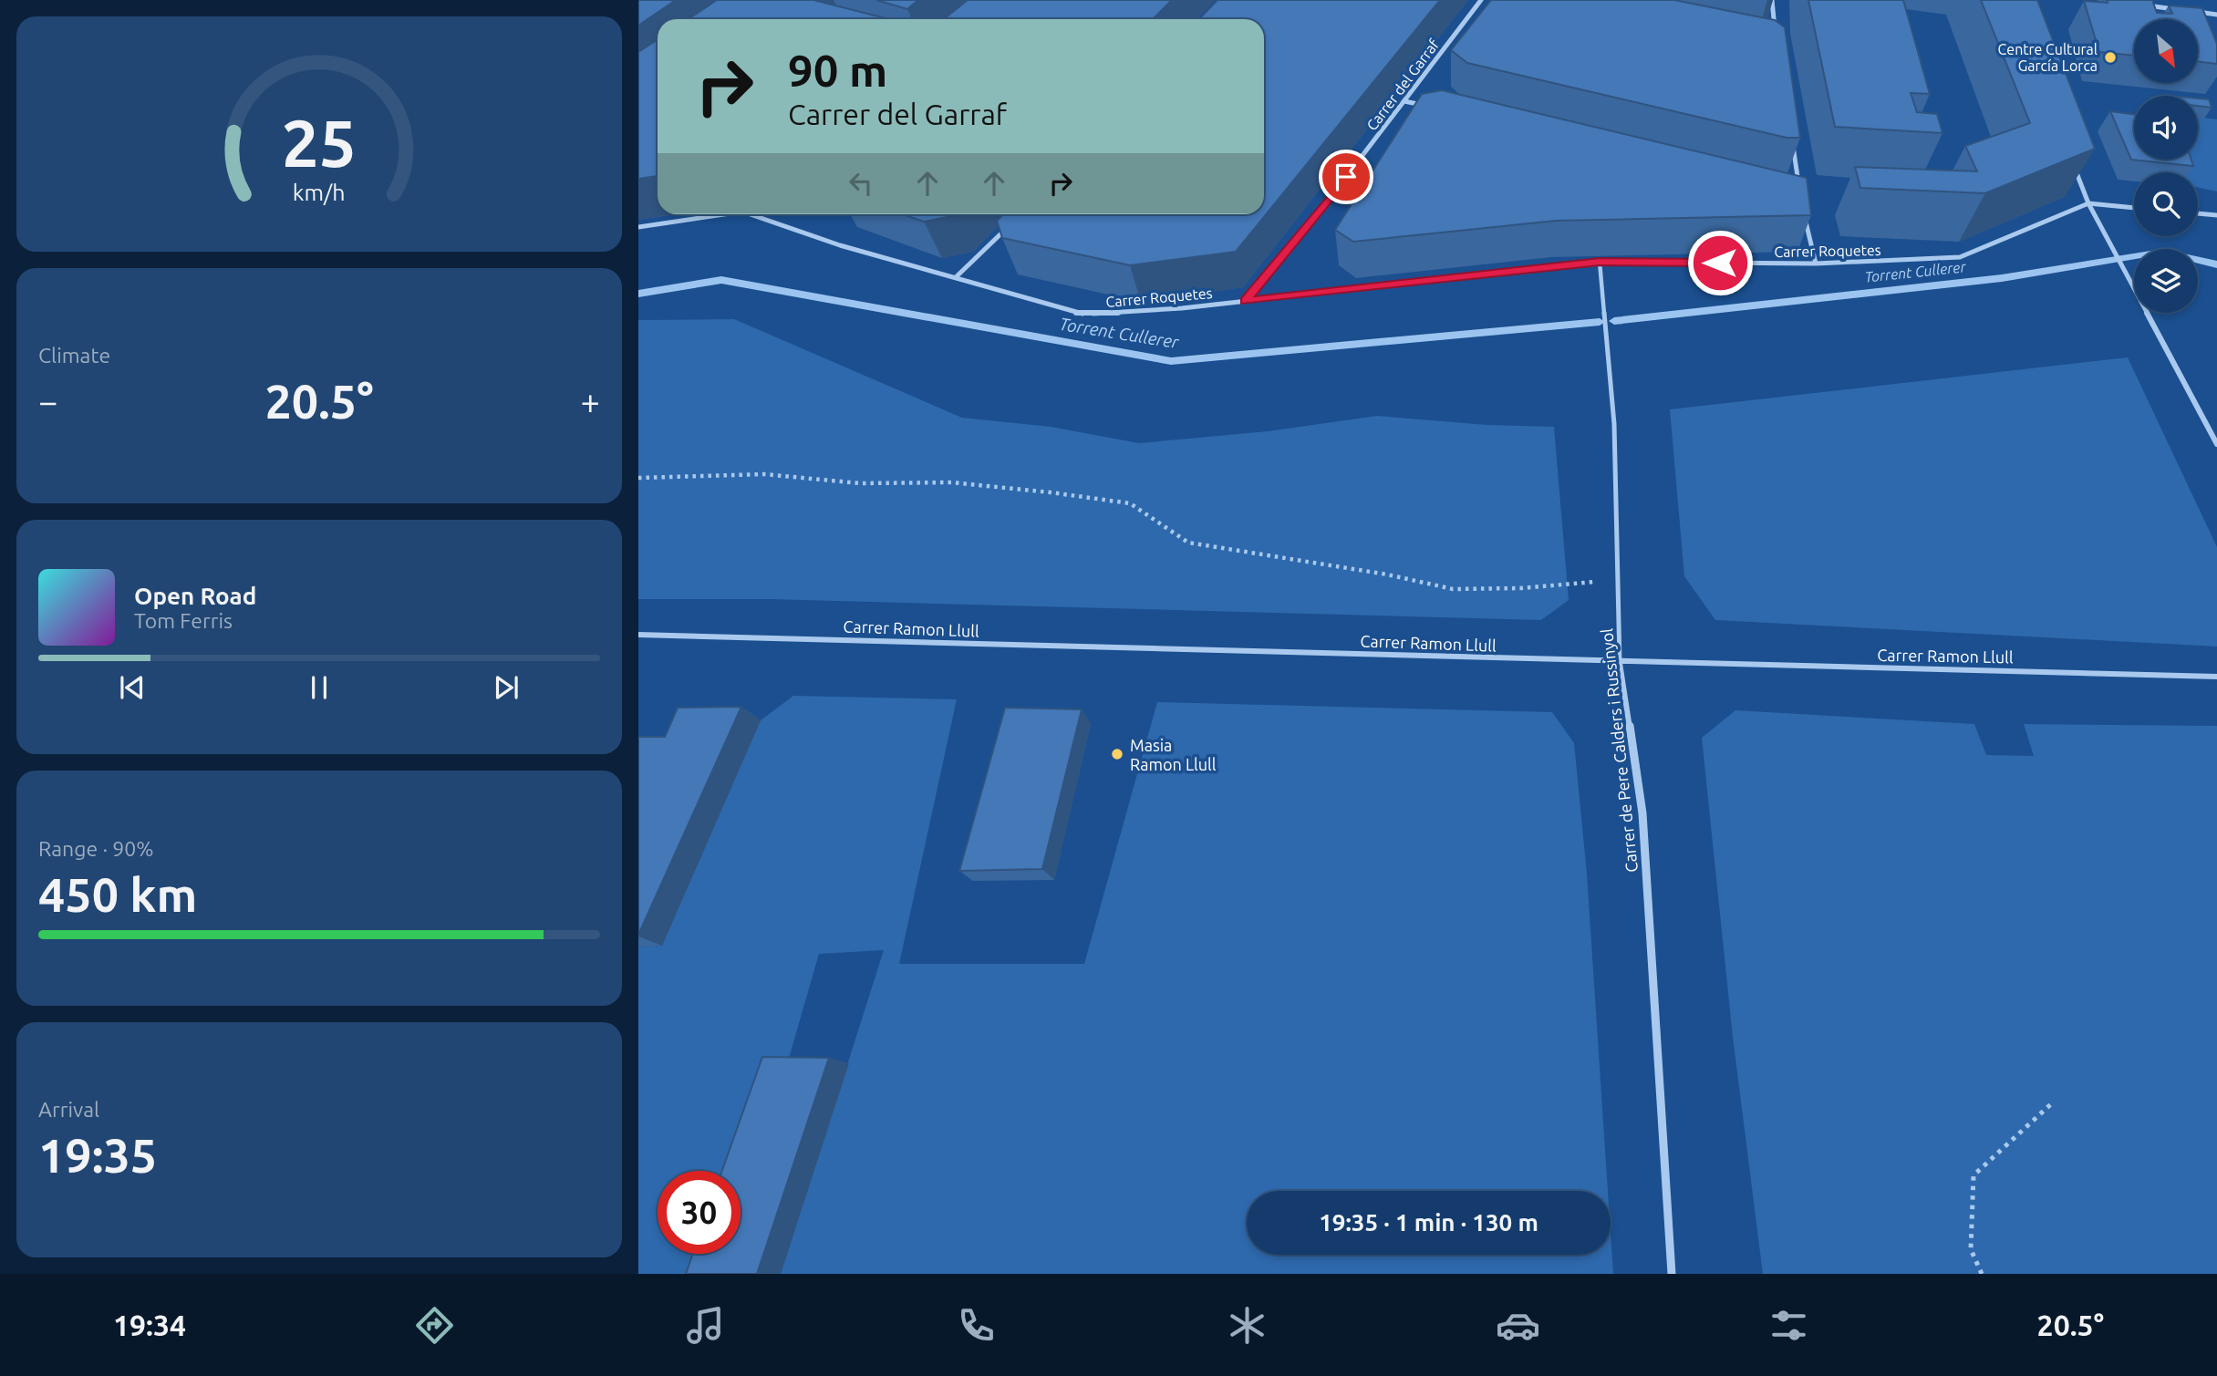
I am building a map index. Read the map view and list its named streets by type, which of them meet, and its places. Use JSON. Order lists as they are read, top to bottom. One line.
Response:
{"streets":{"street":["Carrer del Garraf","Carrer Roquetes","Carrer Ramon Llull","Carrer de Pere Calders i Russinyol"]},"crossings":[["Carrer del Garraf","Carrer Roquetes"],["Carrer Roquetes","Carrer de Pere Calders i Russinyol"],["Carrer Ramon Llull","Carrer de Pere Calders i Russinyol"]],"water":["Torrent Cullerer"],"places":["Centre Cultural García Lorca","Masia Ramon Llull"],"north":"bottom right","page":{"turn":["90 m","Carrer del Garraf"],"tile":["Climate",["Range · 90%","450 km"],["Arrival","19:35"]],"heat":["−","20.5°","+"],"song":["Open Road","Tom Ferris"],"limit":"30","trip":"19:35 · 1 min · 130 m","tabs":["19:34","20.5°"],"gauge":["25","km/h"]}}
